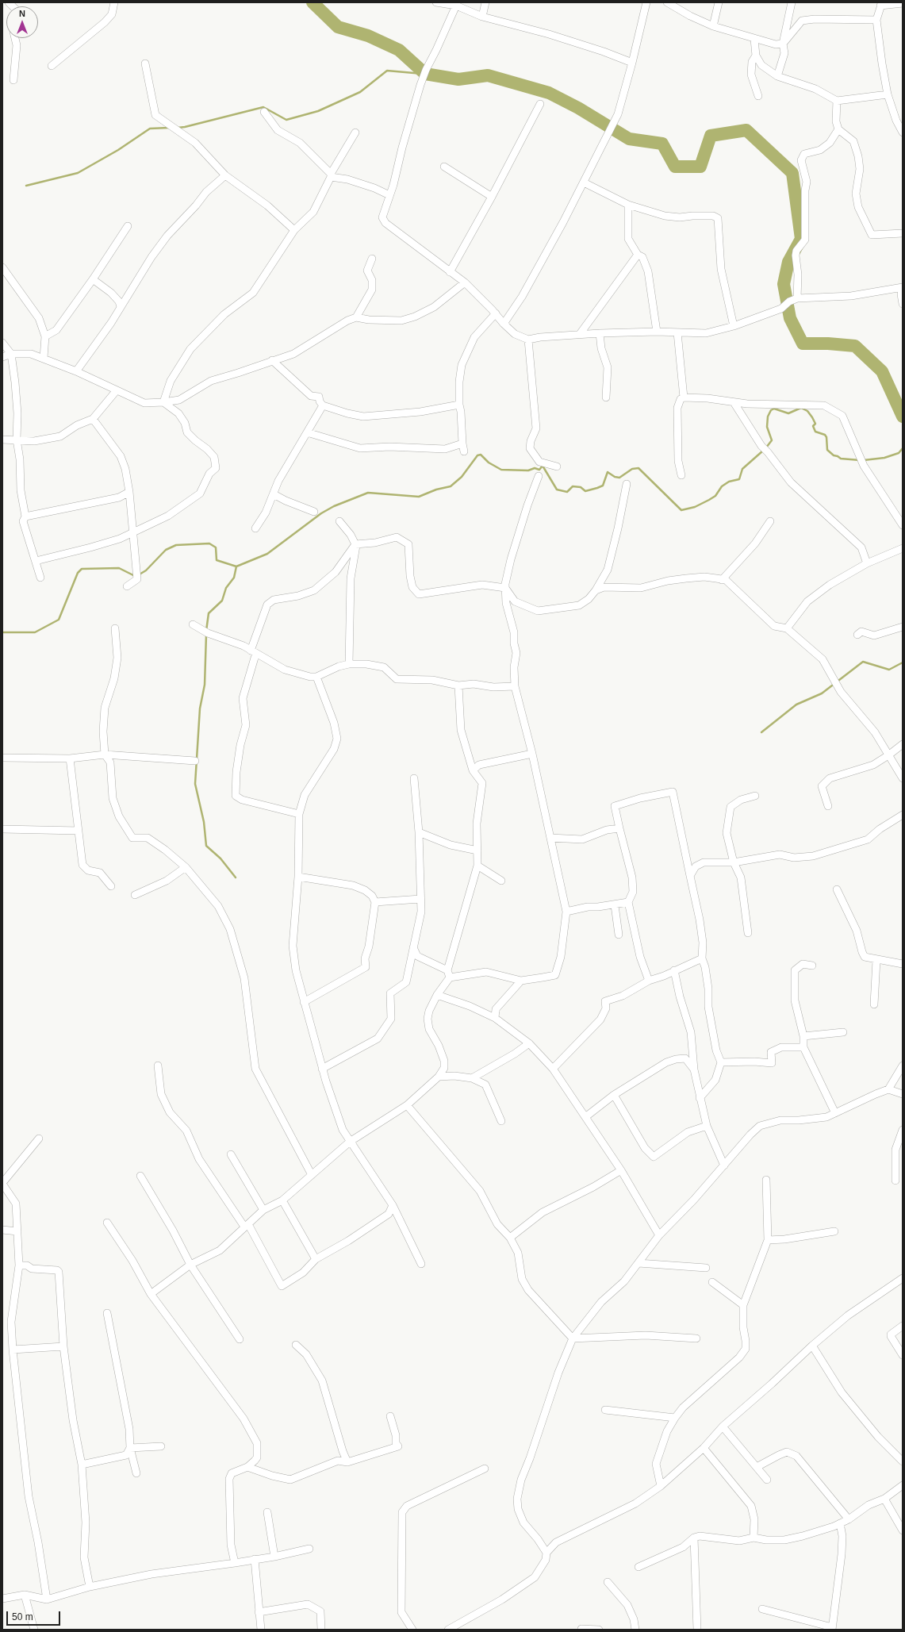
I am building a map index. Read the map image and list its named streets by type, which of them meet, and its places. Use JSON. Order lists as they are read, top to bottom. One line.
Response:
{"scale_bar":"50 m","north":"top"}
